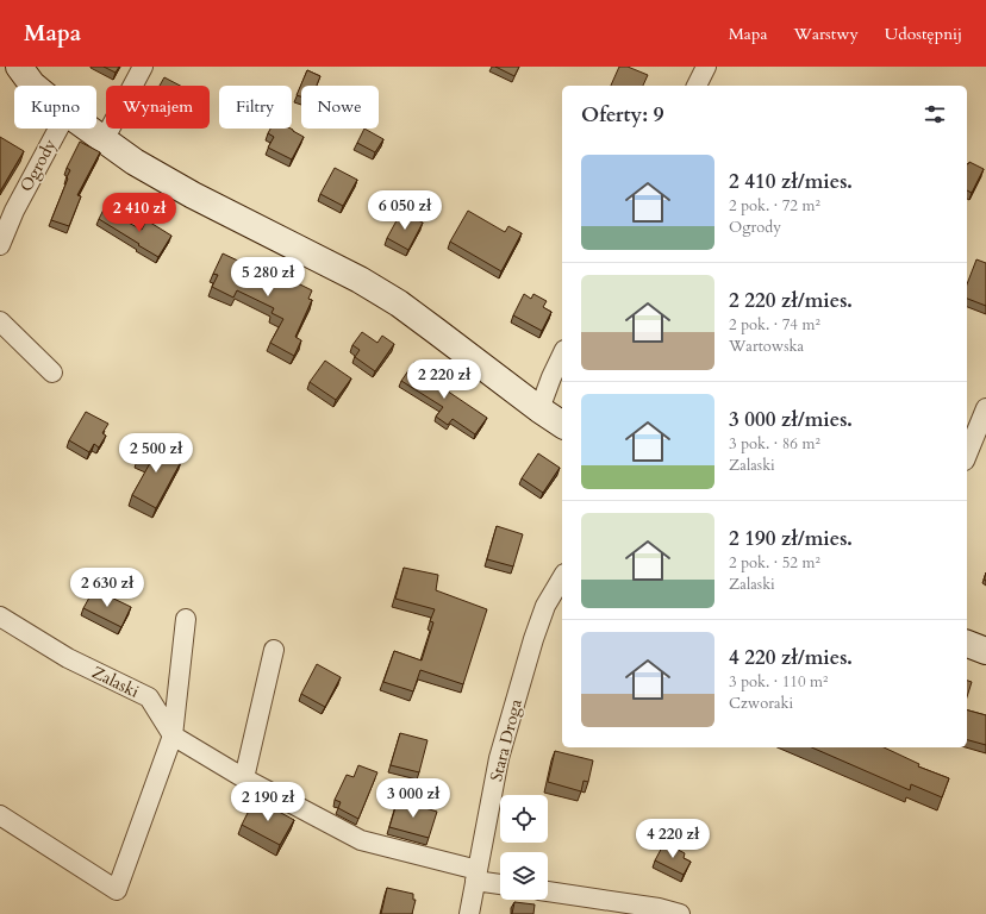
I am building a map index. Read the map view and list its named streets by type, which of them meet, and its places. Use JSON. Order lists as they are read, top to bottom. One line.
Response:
{"streets":{"street":["Ogrody","Zalaski","Stara Droga"]},"crossings":[["Zalaski","Stara Droga"]],"page":{"header":"Mapa","nav":["Mapa","Warstwy","Udostępnij"],"chip":["Kupno","Wynajem","Filtry","Nowe"],"heading":"Oferty: 9","list":[{"name":"2 410 zł/mies.","note":"2 pok. · 72 m² · Ogrody"},{"name":"2 220 zł/mies.","note":"2 pok. · 74 m² · Wartowska"},{"name":"3 000 zł/mies.","note":"3 pok. · 86 m² · Zalaski"},{"name":"2 190 zł/mies.","note":"2 pok. · 52 m² · Zalaski"},{"name":"4 220 zł/mies.","note":"3 pok. · 110 m² · Czworaki"}],"price":["6 050 zł","2 410 zł","5 280 zł","2 220 zł","2 500 zł","2 630 zł","3 000 zł","2 190 zł","4 220 zł"]}}
